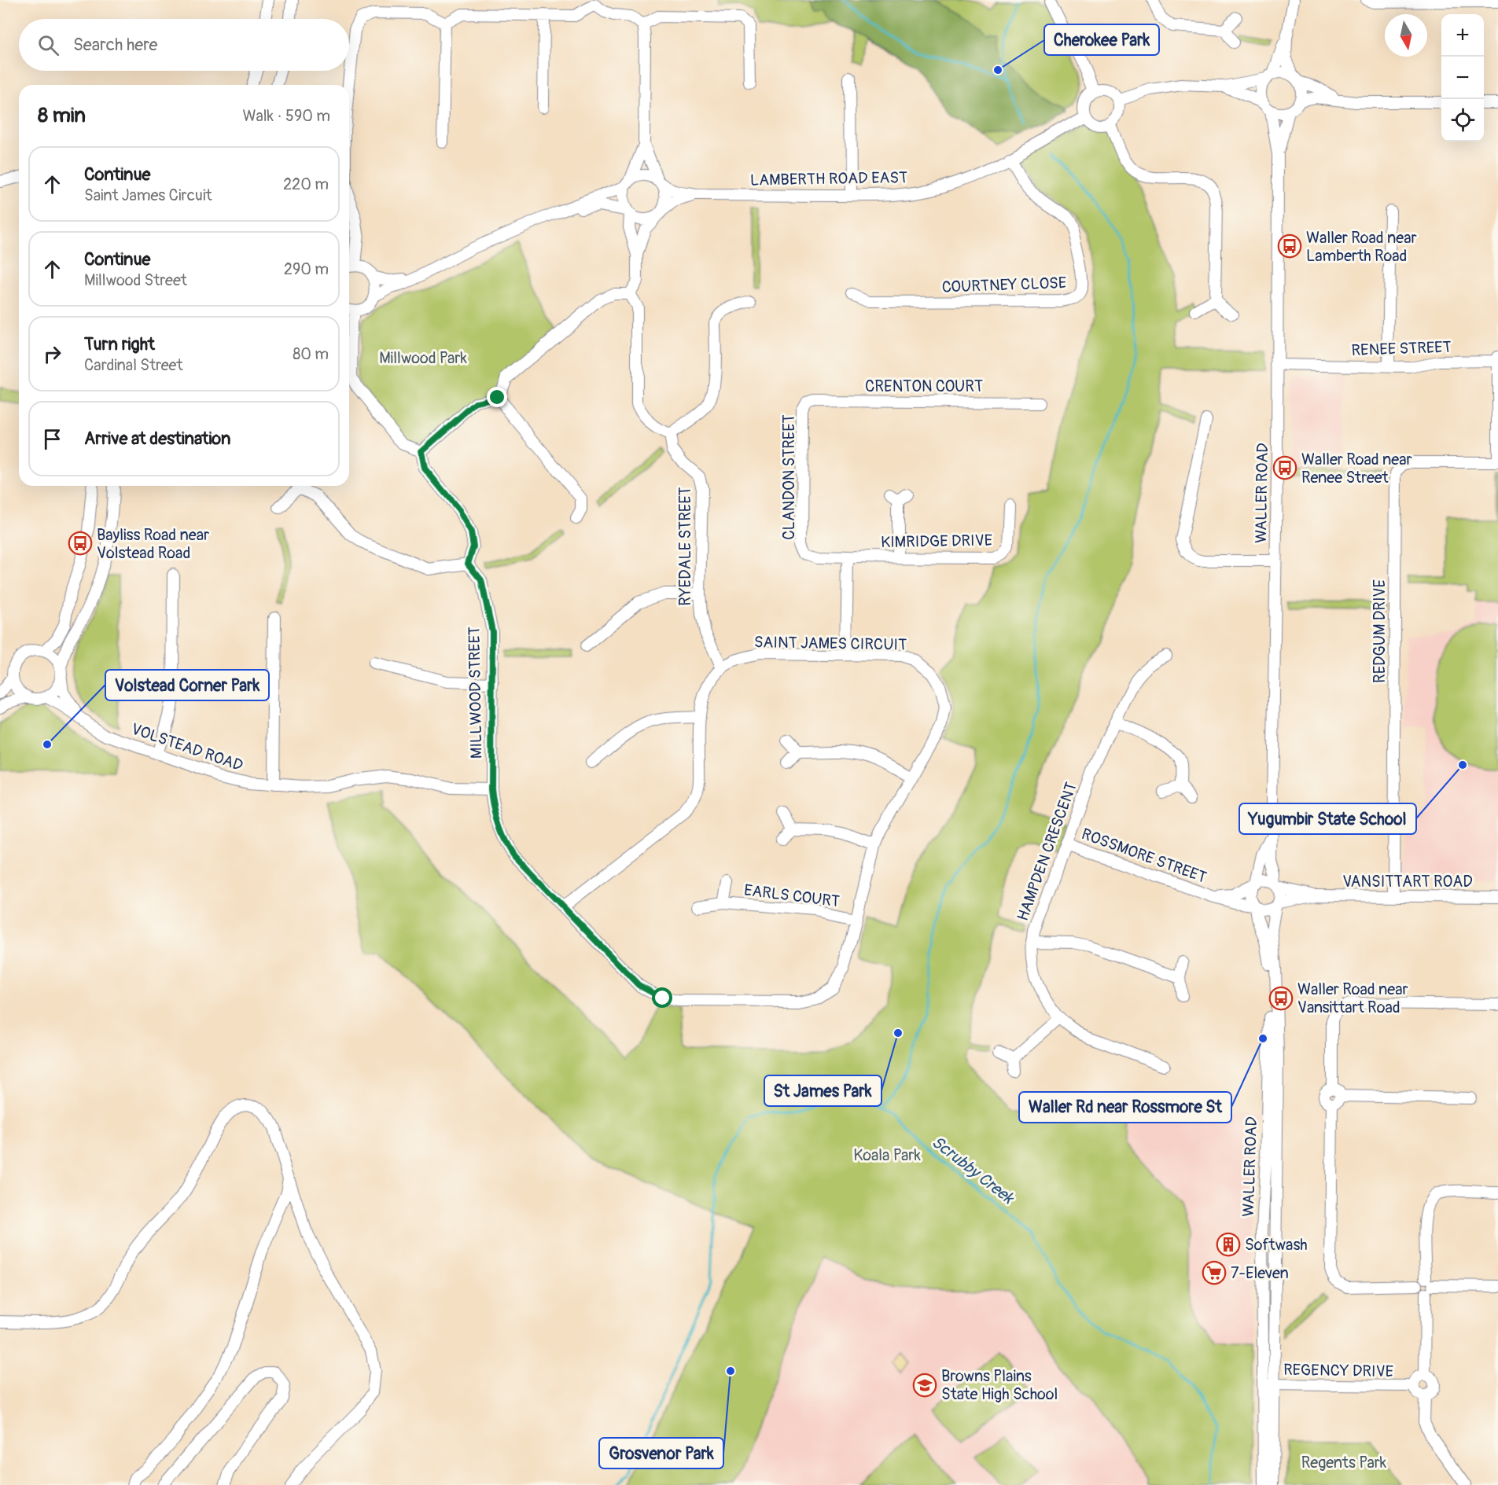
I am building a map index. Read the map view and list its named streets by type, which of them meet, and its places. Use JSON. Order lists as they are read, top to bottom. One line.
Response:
{"streets":{"street":["LAMBERTH ROAD EAST","COURTNEY CLOSE","RENEE STREET","CRENTON COURT","CLANDON STREET","WALLER ROAD","KIMRIDGE DRIVE","RYEDALE STREET","REDGUM DRIVE","SAINT JAMES CIRCUIT","MILLWOOD STREET","VOLSTEAD ROAD","HAMPDEN CRESCENT","ROSSMORE STREET","VANSITTART ROAD","EARLS COURT","REGENCY DRIVE"]},"crossings":[["LAMBERTH ROAD EAST","COURTNEY CLOSE"],["RENEE STREET","WALLER ROAD"],["CRENTON COURT","CLANDON STREET"],["CLANDON STREET","KIMRIDGE DRIVE"],["WALLER ROAD","ROSSMORE STREET"],["WALLER ROAD","VANSITTART ROAD"],["WALLER ROAD","REGENCY DRIVE"],["RYEDALE STREET","SAINT JAMES CIRCUIT"],["REDGUM DRIVE","VANSITTART ROAD"],["SAINT JAMES CIRCUIT","MILLWOOD STREET"],["SAINT JAMES CIRCUIT","VOLSTEAD ROAD"],["SAINT JAMES CIRCUIT","EARLS COURT"],["MILLWOOD STREET","VOLSTEAD ROAD"],["HAMPDEN CRESCENT","ROSSMORE STREET"],["ROSSMORE STREET","VANSITTART ROAD"]],"water":["Scrubby Creek"],"parks":["Millwood Park","Koala Park","Regents Park"],"places":{"other":["Cherokee Park","Volstead Corner Park","Yugumbir State School","St James Park","Waller Rd near Rossmore St","Grosvenor Park"],"bus stop":["Waller Road near Lamberth Road","Waller Road near Renee Street","Bayliss Road near Volstead Road","Waller Road near Vansittart Road"],"building":["Softwash"],"supermarket":["7-Eleven"],"school or university":["Browns Plains State High School"]},"north":"bottom","page":{"map_buttons":["+","−"],"search":"Search here","heading":["8 min","Walk · 590 m"],"list":[["Continue","Saint James Circuit","220 m"],["Continue","Millwood Street","290 m"],["Turn right","Cardinal Street","80 m"],"Arrive at destination"]}}
